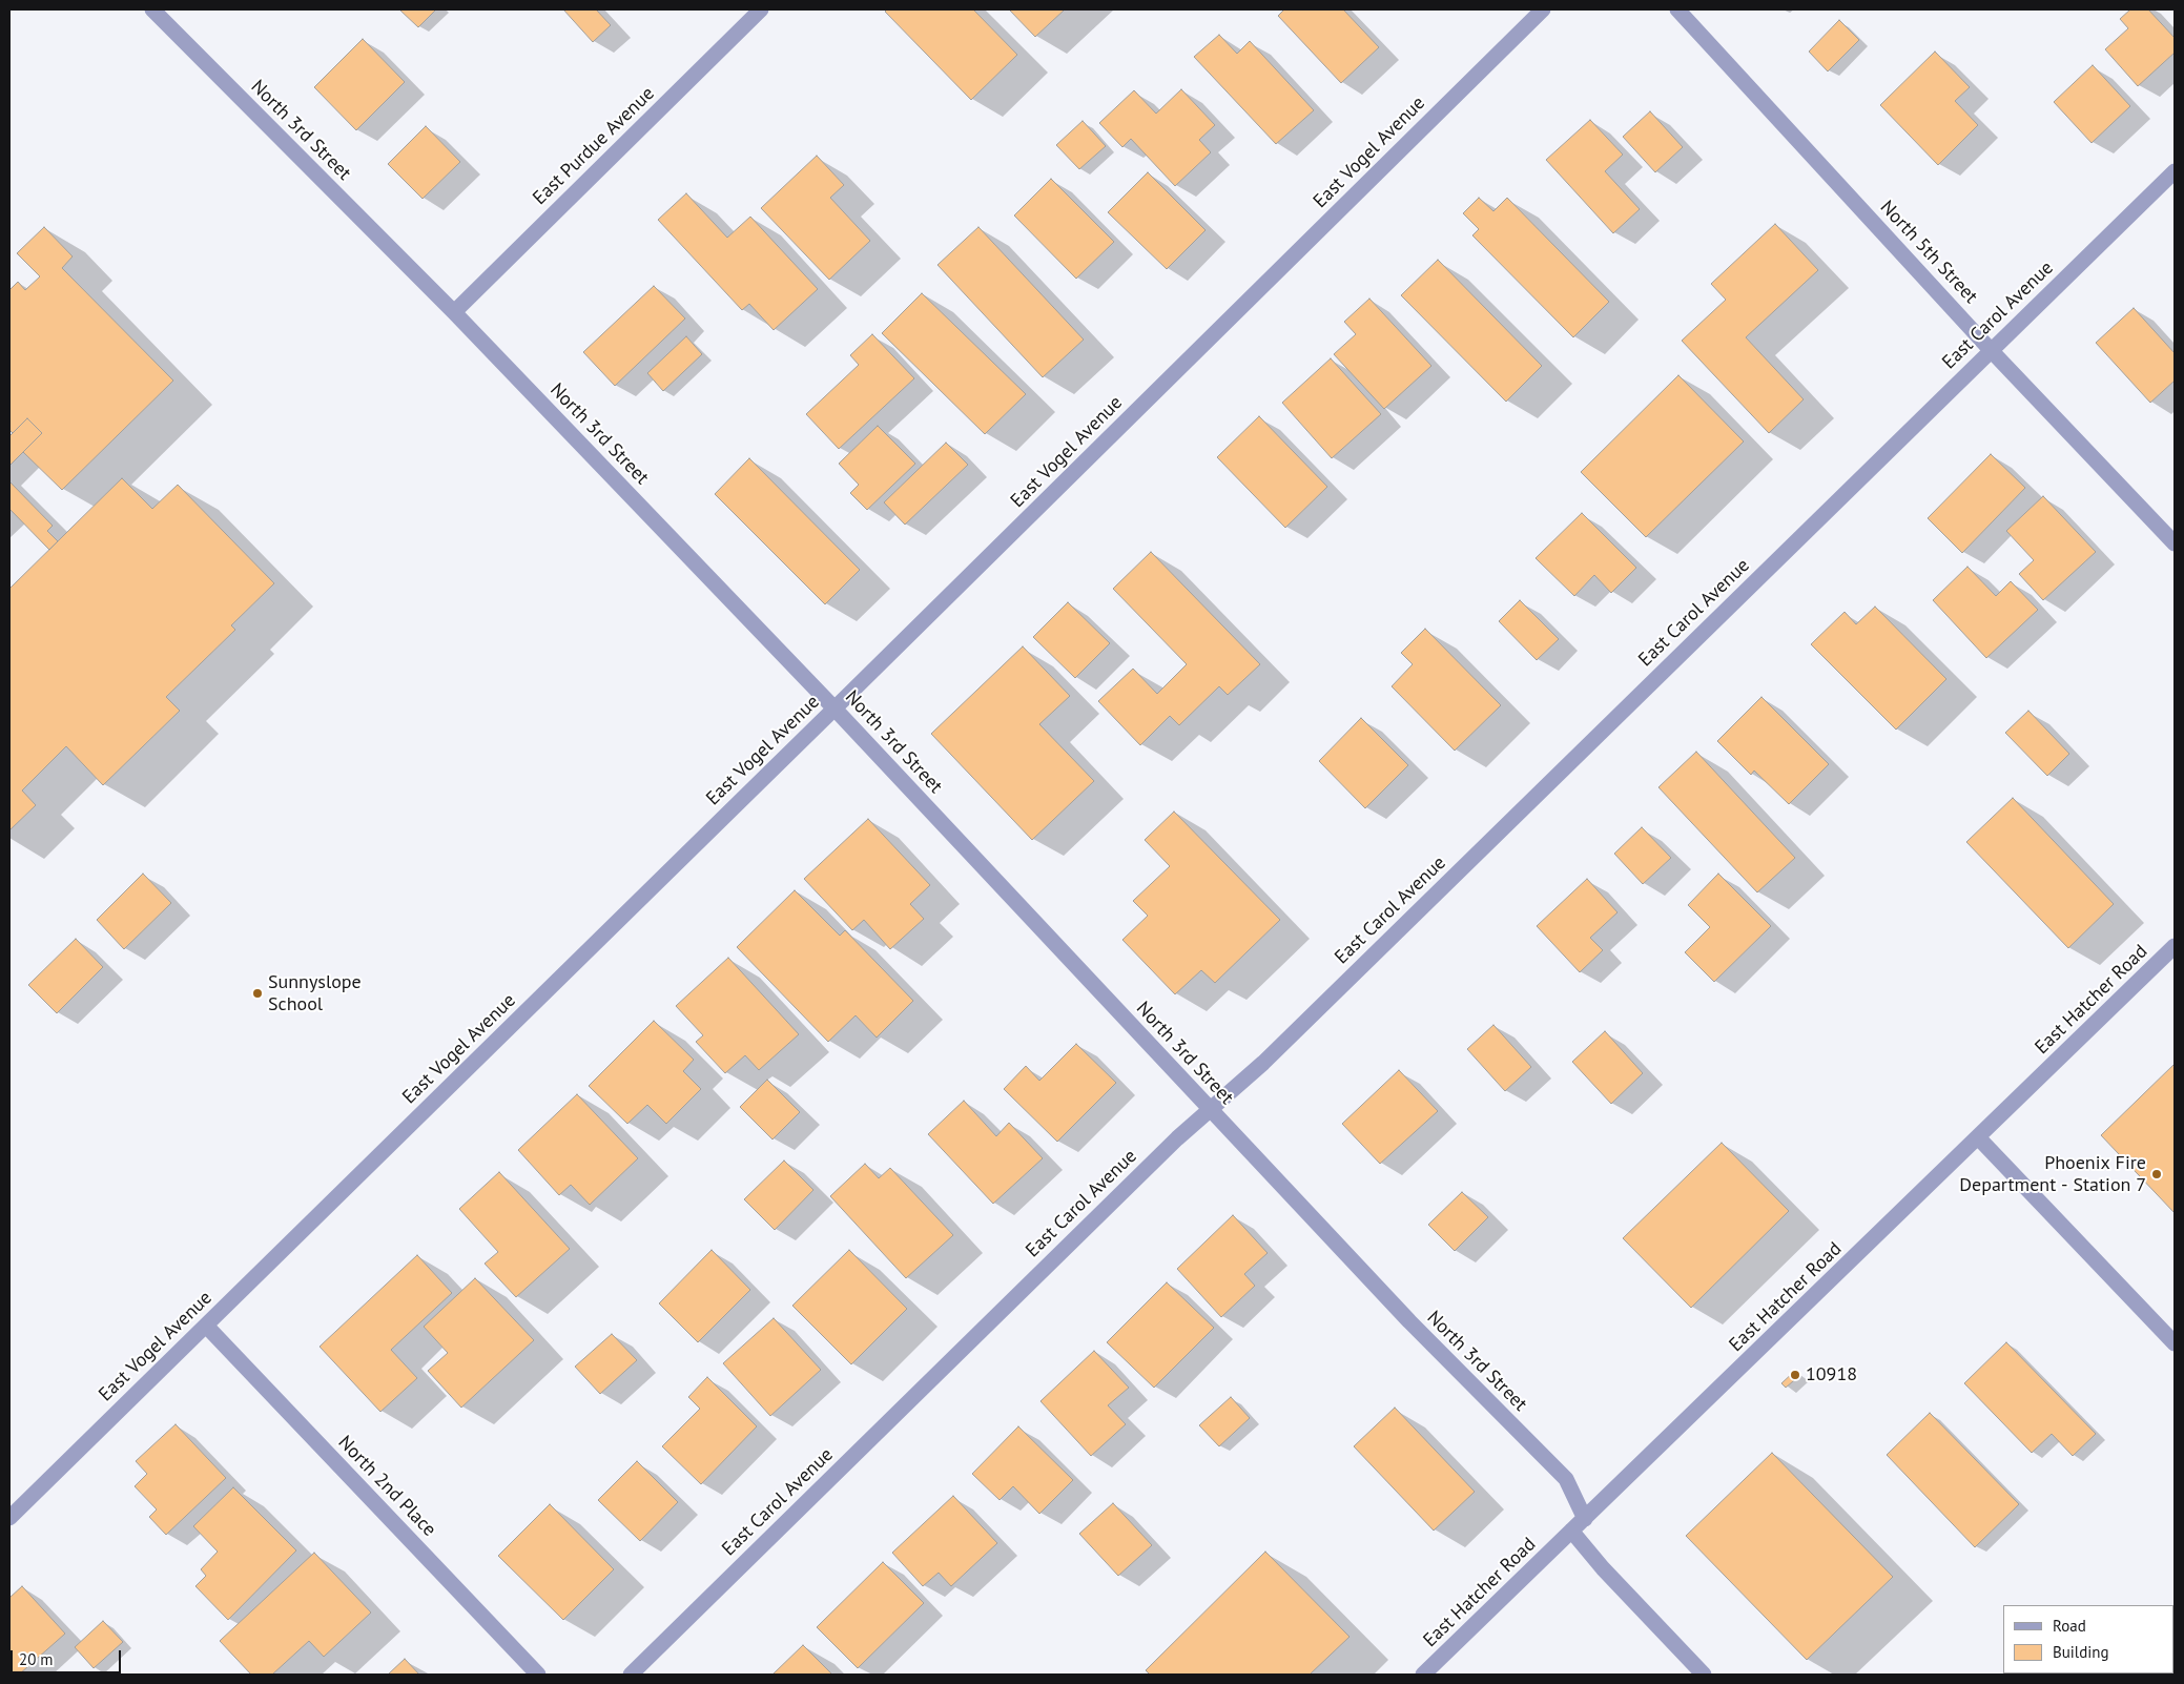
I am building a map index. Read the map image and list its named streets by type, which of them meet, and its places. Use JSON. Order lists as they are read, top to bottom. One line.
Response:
{"streets":{"street":["North 3rd Street","East Purdue Avenue","East Vogel Avenue","North 5th Street","East Carol Avenue","East Hatcher Road","North 2nd Place"]},"crossings":[["North 3rd Street","East Purdue Avenue"],["North 3rd Street","East Vogel Avenue"],["North 3rd Street","East Carol Avenue"],["North 3rd Street","East Hatcher Road"],["East Vogel Avenue","North 2nd Place"],["North 5th Street","East Carol Avenue"]],"places":["Sunnyslope School","Phoenix Fire Department - Station 7","10918"],"legend":["Road","Building"],"scale_bar":"20 m"}
